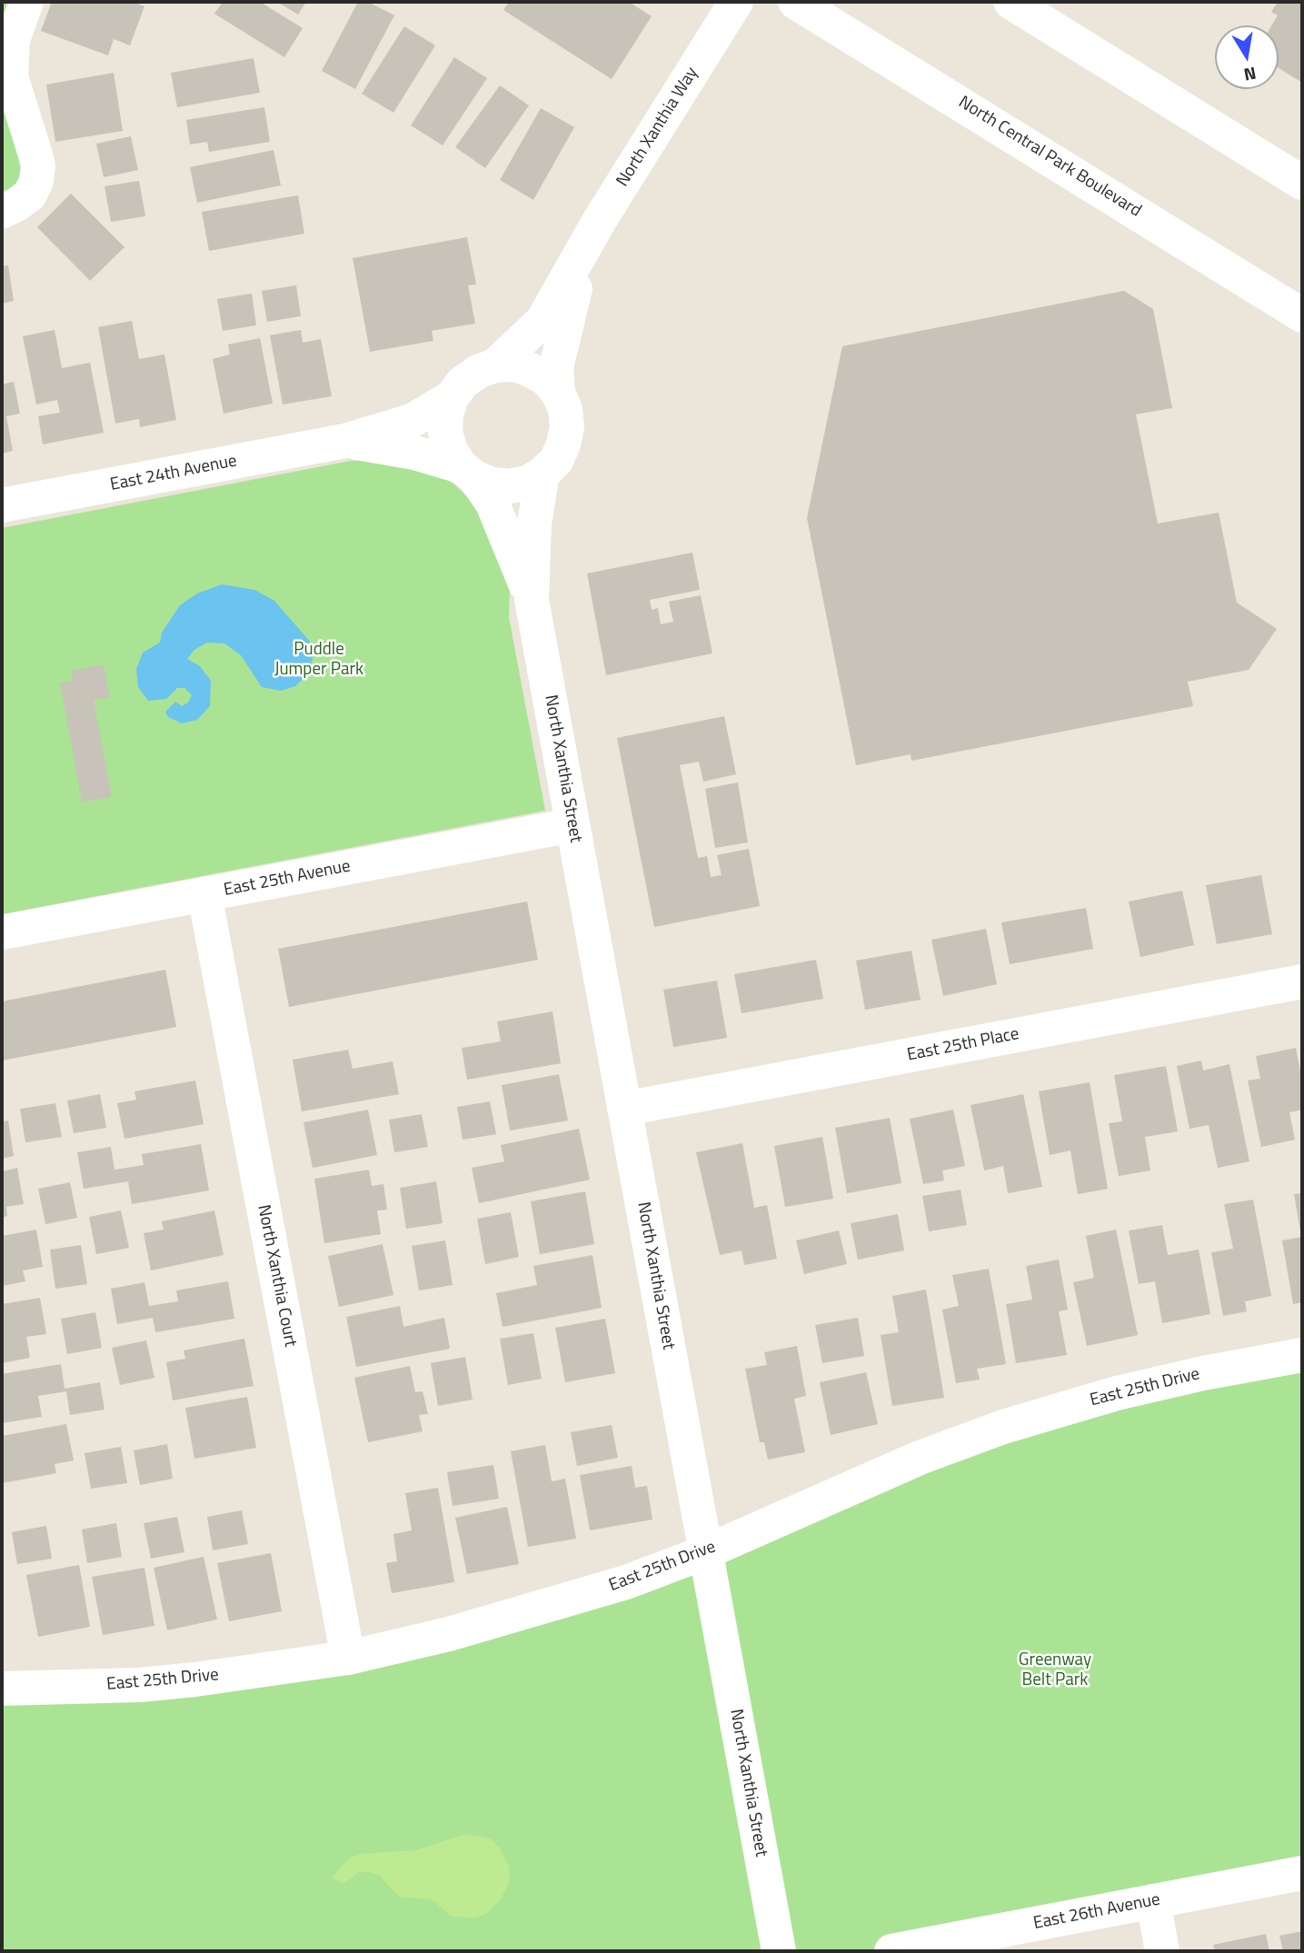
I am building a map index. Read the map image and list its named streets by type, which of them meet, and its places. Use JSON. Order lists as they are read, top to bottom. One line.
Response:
{"streets":{"street":["North Xanthia Way","North Central Park Boulevard","East 24th Avenue","North Xanthia Street","East 25th Avenue","East 25th Place","North Xanthia Court","East 25th Drive","East 26th Avenue"]},"crossings":[["North Xanthia Way","East 24th Avenue"],["North Xanthia Way","North Xanthia Street"],["East 24th Avenue","North Xanthia Street"],["North Xanthia Street","East 25th Avenue"],["North Xanthia Street","East 25th Place"],["North Xanthia Street","East 25th Drive"],["East 25th Avenue","North Xanthia Court"],["North Xanthia Court","East 25th Drive"]],"parks":["Puddle Jumper Park","Greenway Belt Park"],"north":"bottom"}
